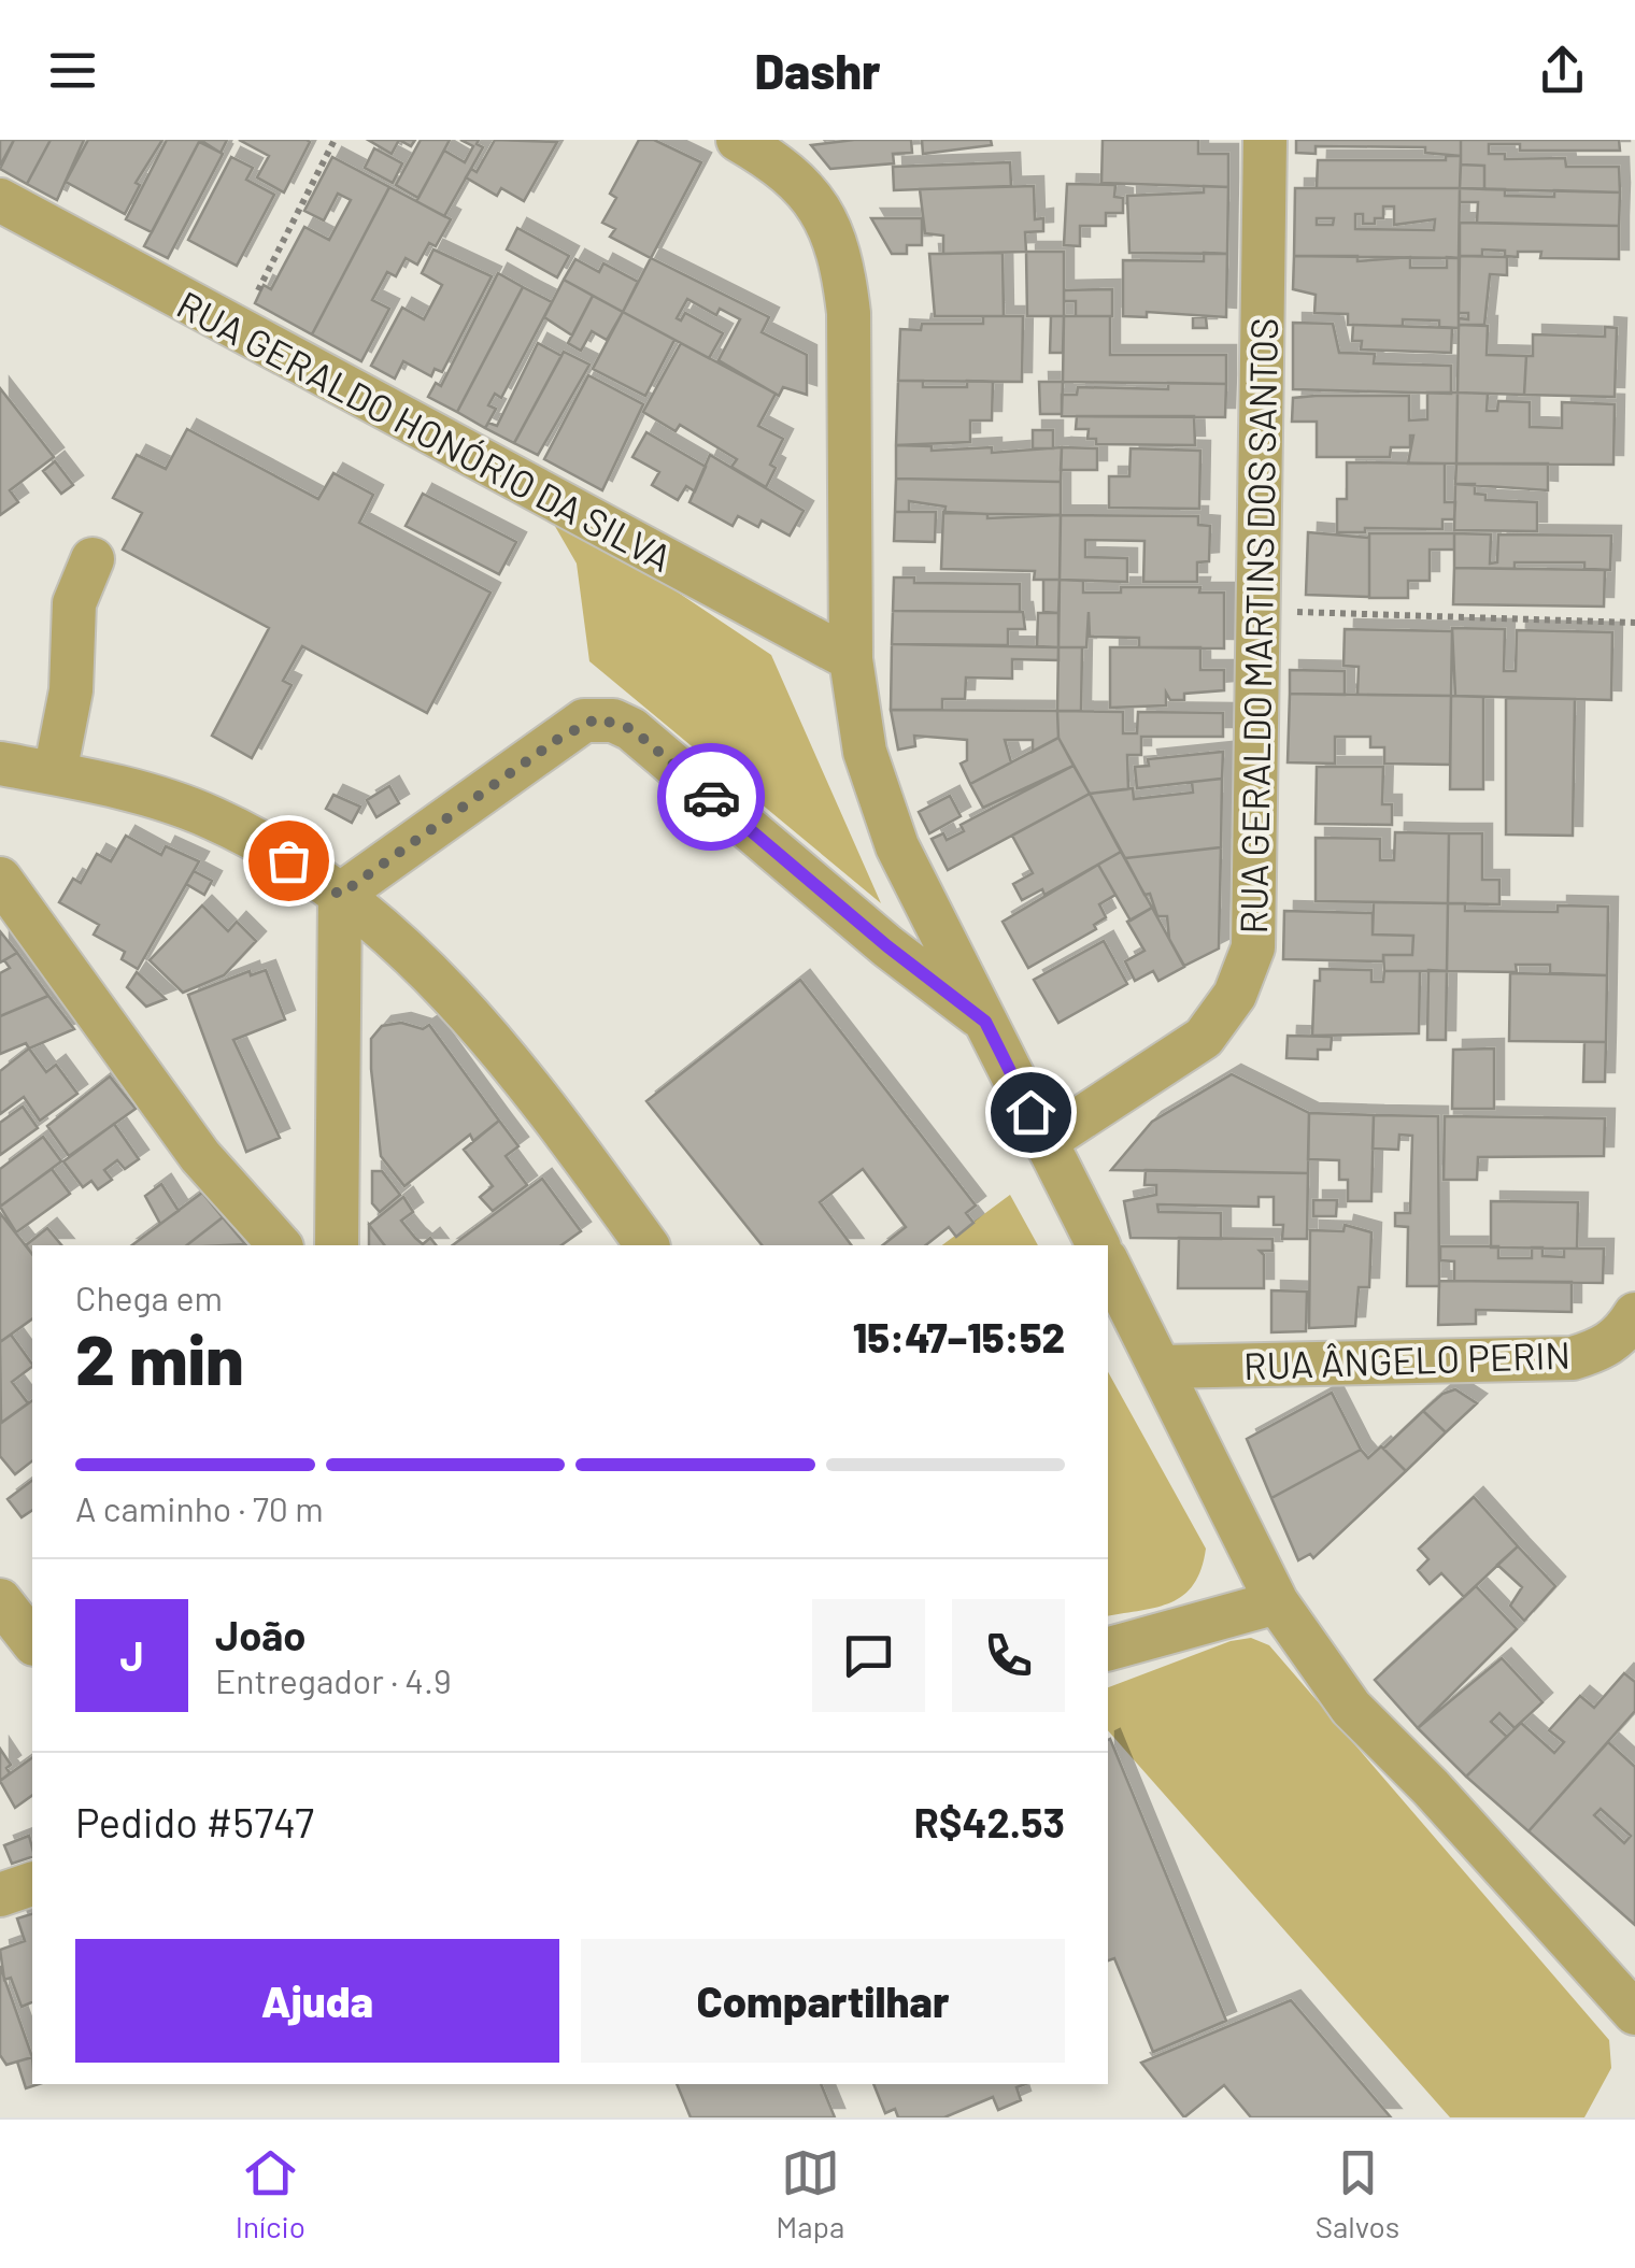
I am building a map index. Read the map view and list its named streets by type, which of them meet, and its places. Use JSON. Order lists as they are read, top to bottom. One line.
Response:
{"streets":{"street":["RUA GERALDO HONÓRIO DA SILVA","RUA GERALDO MARTINS DOS SANTOS","RUA ÂNGELO PERIN"]},"page":{"header":"Dashr","heading":["2 min","Chega em","15:47–15:52"],"panel":["João","Entregador · 4.9","Pedido #5747","R$42.53"],"bar":"A caminho · 70 m","round":"J","buttons":["Ajuda","Compartilhar"],"tabs":["Início","Mapa","Salvos"]}}
